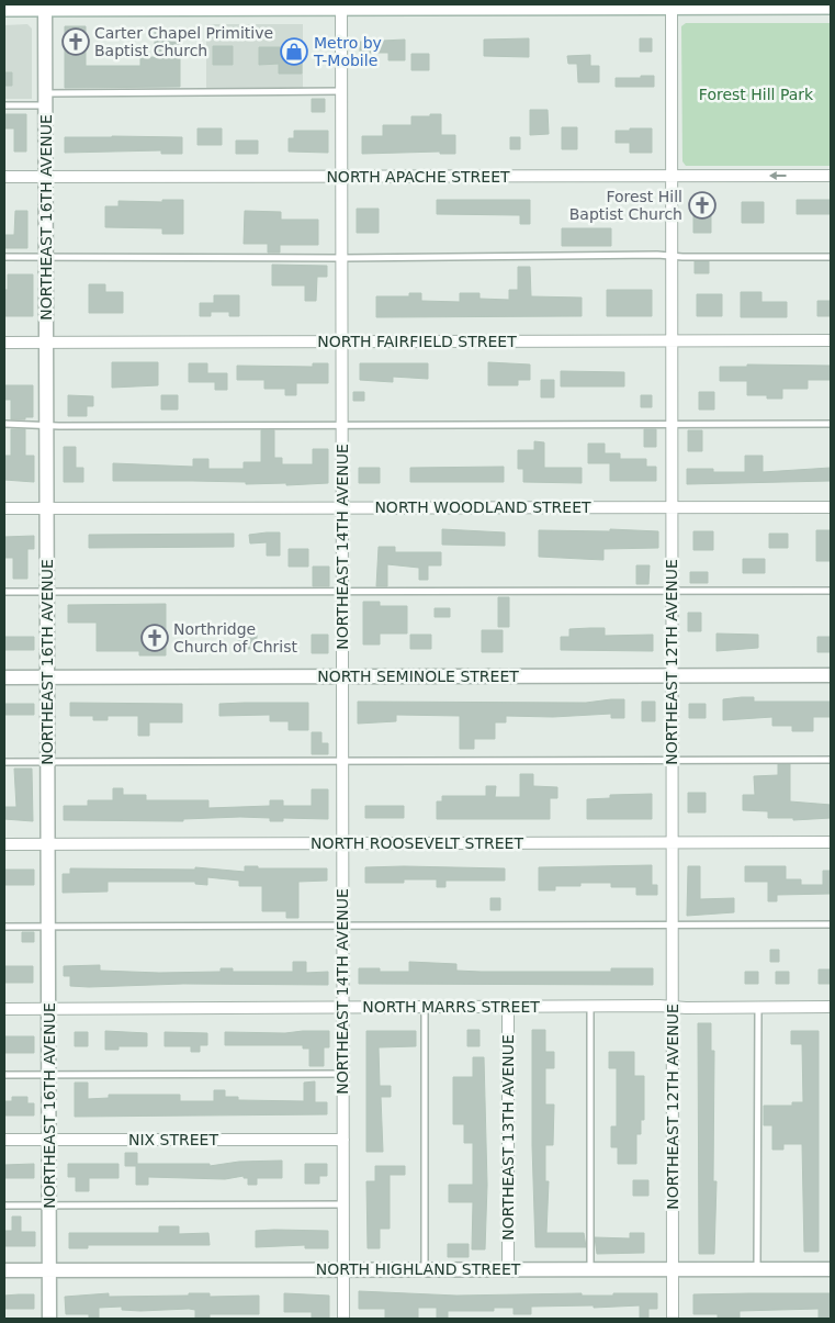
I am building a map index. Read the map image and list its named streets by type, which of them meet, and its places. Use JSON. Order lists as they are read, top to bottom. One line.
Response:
{"streets":{"street":["NORTH APACHE STREET","NORTHEAST 16TH AVENUE","NORTH FAIRFIELD STREET","NORTH WOODLAND STREET","NORTHEAST 14TH AVENUE","NORTHEAST 12TH AVENUE","NORTH SEMINOLE STREET","NORTH ROOSEVELT STREET","NORTH MARRS STREET","NORTHEAST 13TH AVENUE","NIX STREET","NORTH HIGHLAND STREET"]},"crossings":[["NORTH APACHE STREET","NORTHEAST 16TH AVENUE"],["NORTH APACHE STREET","NORTHEAST 14TH AVENUE"],["NORTH APACHE STREET","NORTHEAST 12TH AVENUE"],["NORTHEAST 16TH AVENUE","NORTH FAIRFIELD STREET"],["NORTHEAST 16TH AVENUE","NORTH WOODLAND STREET"],["NORTHEAST 16TH AVENUE","NORTH SEMINOLE STREET"],["NORTHEAST 16TH AVENUE","NORTH ROOSEVELT STREET"],["NORTHEAST 16TH AVENUE","NORTH MARRS STREET"],["NORTHEAST 16TH AVENUE","NIX STREET"],["NORTHEAST 16TH AVENUE","NORTH HIGHLAND STREET"],["NORTH FAIRFIELD STREET","NORTHEAST 14TH AVENUE"],["NORTH FAIRFIELD STREET","NORTHEAST 12TH AVENUE"],["NORTH WOODLAND STREET","NORTHEAST 14TH AVENUE"],["NORTH WOODLAND STREET","NORTHEAST 12TH AVENUE"],["NORTHEAST 14TH AVENUE","NORTH SEMINOLE STREET"],["NORTHEAST 14TH AVENUE","NORTH ROOSEVELT STREET"],["NORTHEAST 14TH AVENUE","NORTH MARRS STREET"],["NORTHEAST 14TH AVENUE","NIX STREET"],["NORTHEAST 14TH AVENUE","NORTH HIGHLAND STREET"],["NORTHEAST 12TH AVENUE","NORTH SEMINOLE STREET"],["NORTHEAST 12TH AVENUE","NORTH ROOSEVELT STREET"],["NORTHEAST 12TH AVENUE","NORTH MARRS STREET"],["NORTHEAST 12TH AVENUE","NORTH HIGHLAND STREET"],["NORTH MARRS STREET","NORTHEAST 13TH AVENUE"],["NORTHEAST 13TH AVENUE","NORTH HIGHLAND STREET"]],"parks":["Forest Hill Park"],"places":{"church":["Carter Chapel Primitive Baptist Church","Forest Hill Baptist Church","Northridge Church of Christ"],"shop":["Metro by T-Mobile"]}}
